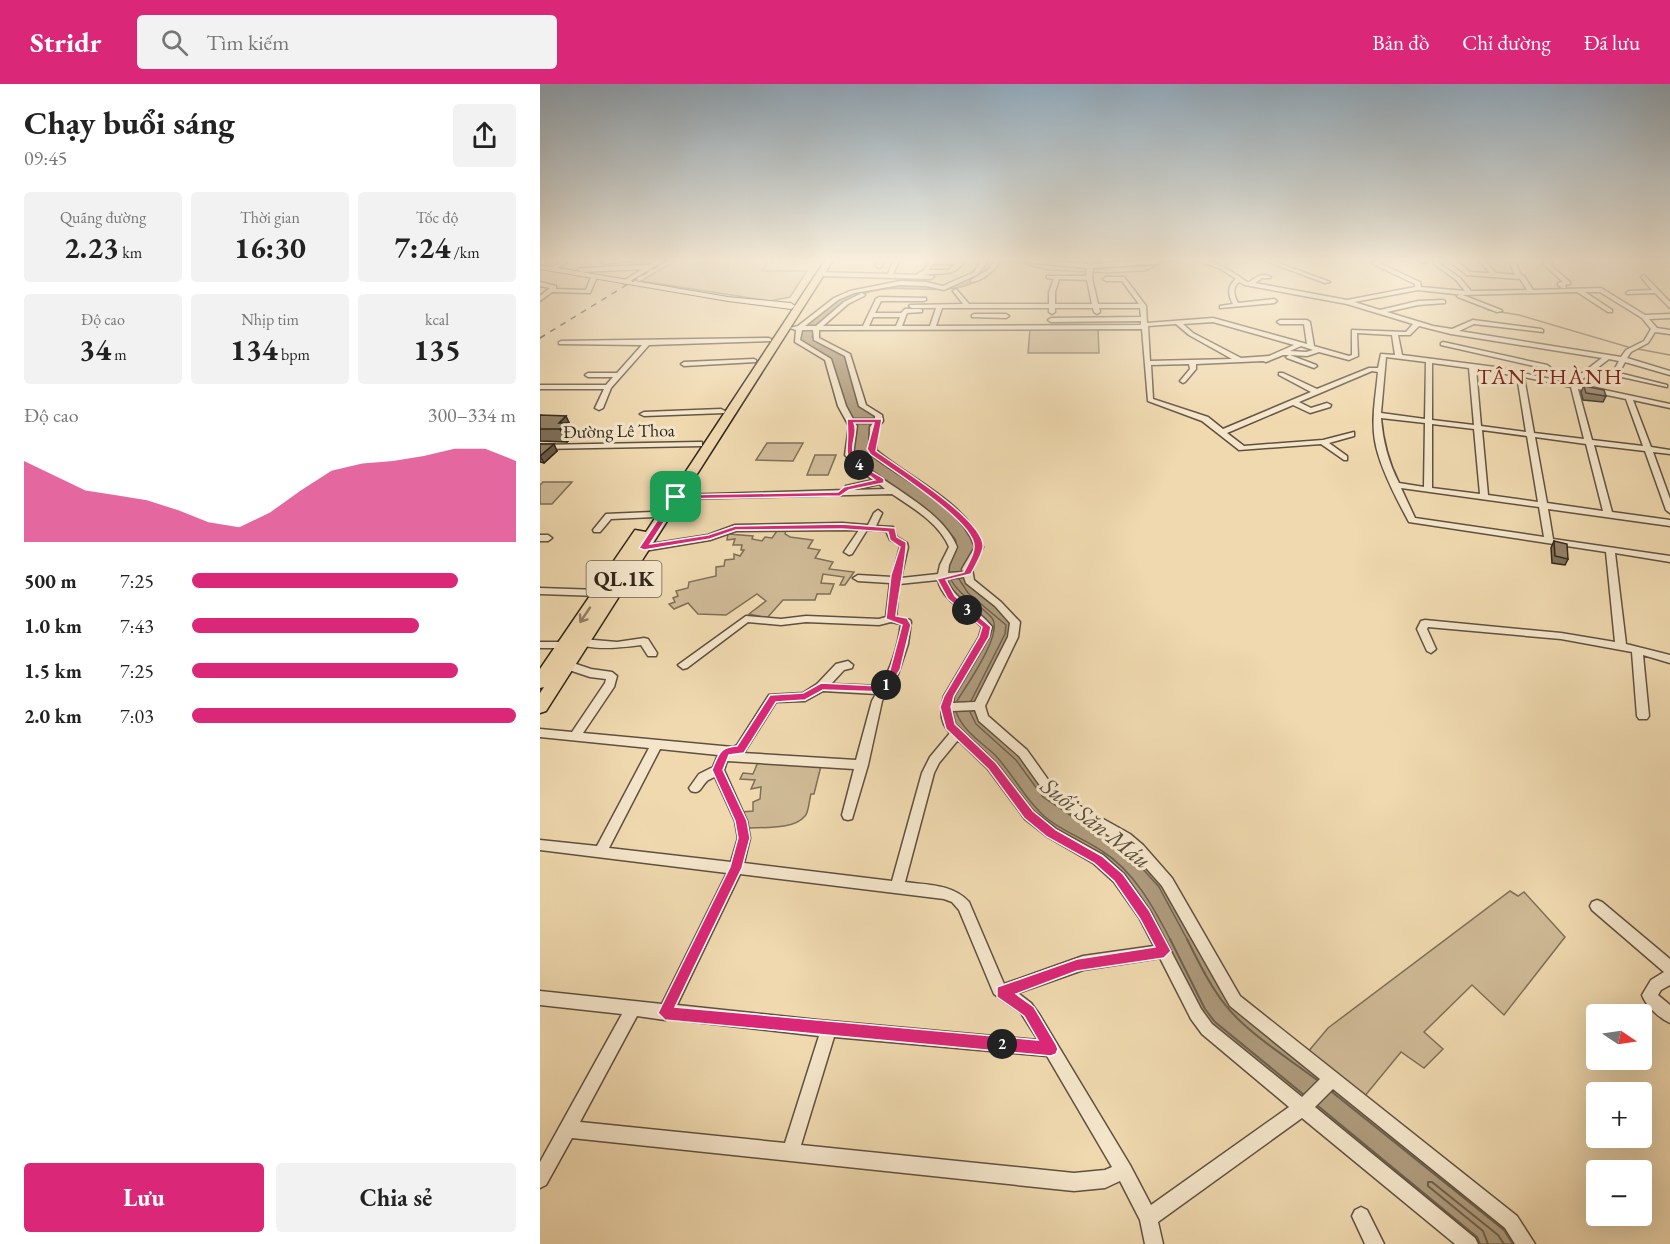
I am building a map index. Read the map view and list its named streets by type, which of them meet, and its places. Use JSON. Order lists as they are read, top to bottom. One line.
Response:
{"streets":{"main road":["QL.1K"],"street":["Đường Lê Thoa"]},"crossings":[["Đường Lê Thoa","QL.1K"]],"districts":["TÂN THÀNH"],"water":["Suối Săn Máu"],"north":"right","page":{"header":"Stridr","search":"Tìm kiếm","nav":["Bản đồ","Chỉ đường","Đã lưu"],"heading":["Chạy buổi sáng","09:45"],"stats":[["Quãng đường","2.23 km"],["Thời gian","16:30"],["Tốc độ","7:24 /km"],["Độ cao","34 m"],["Nhịp tim","134 bpm"],["kcal","135"]],"chart":["Độ cao","300–334 m"],"pins":["4","3","1","2"],"list":[{"name":"500 m","note":"7:25"},{"name":"1.0 km","note":"7:43"},{"name":"1.5 km","note":"7:25"},{"name":"2.0 km","note":"7:03"}],"map_buttons":["+","−"],"buttons":["Lưu","Chia sẻ"]}}
